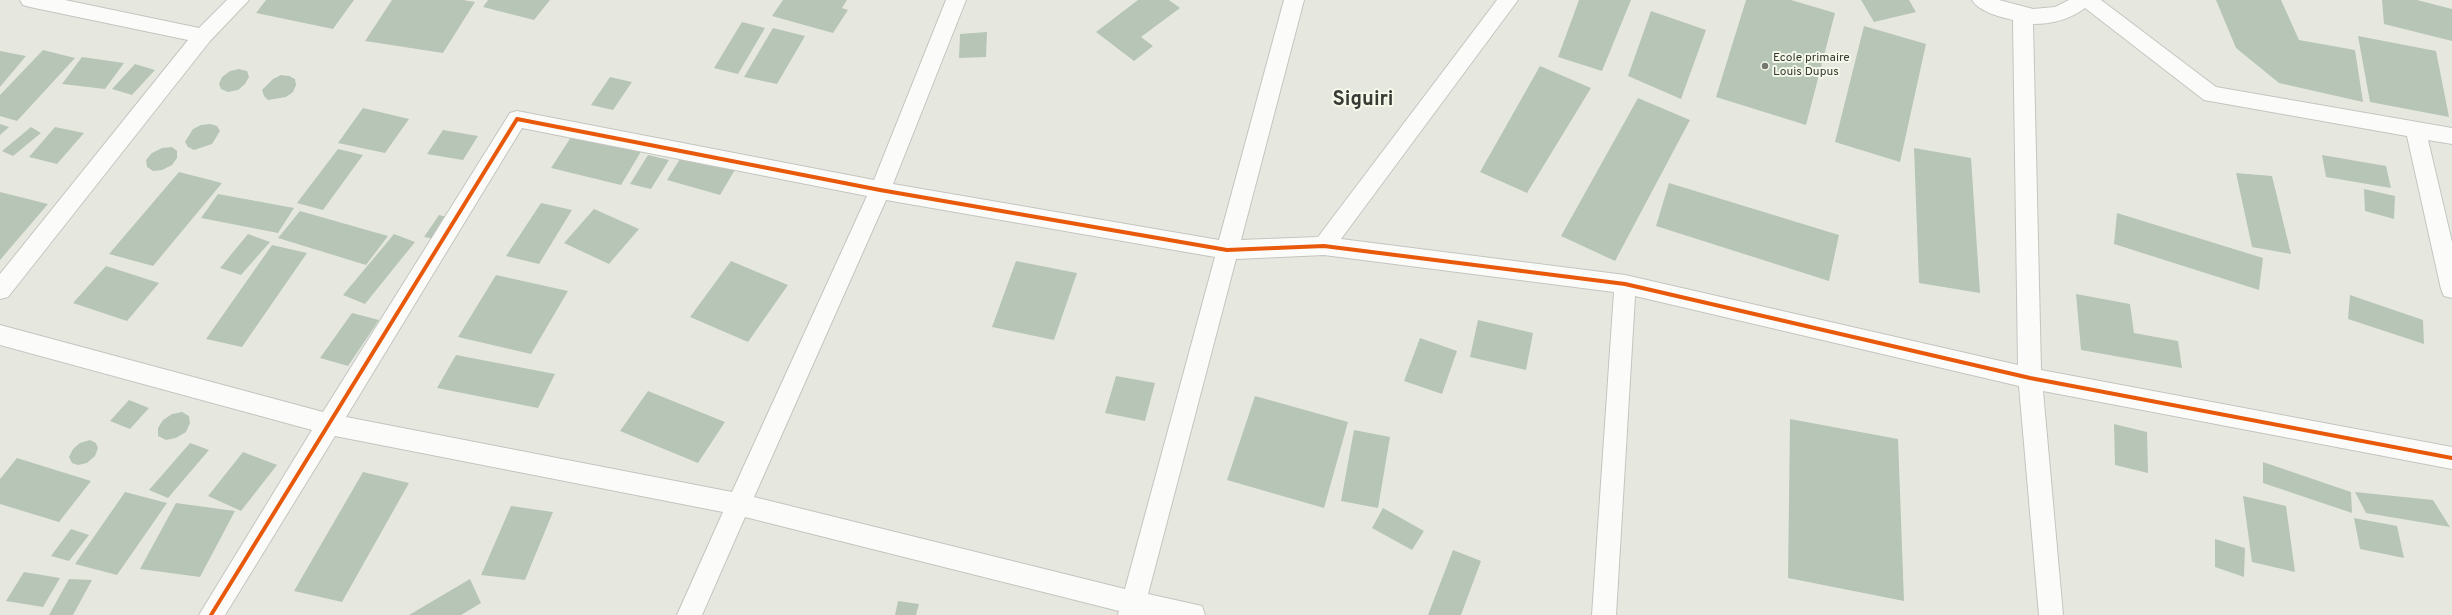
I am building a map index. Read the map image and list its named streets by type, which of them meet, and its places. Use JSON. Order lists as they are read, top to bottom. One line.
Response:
{"districts":["Siguiri"],"places":["Ecole primaire Louis Dupus"]}
